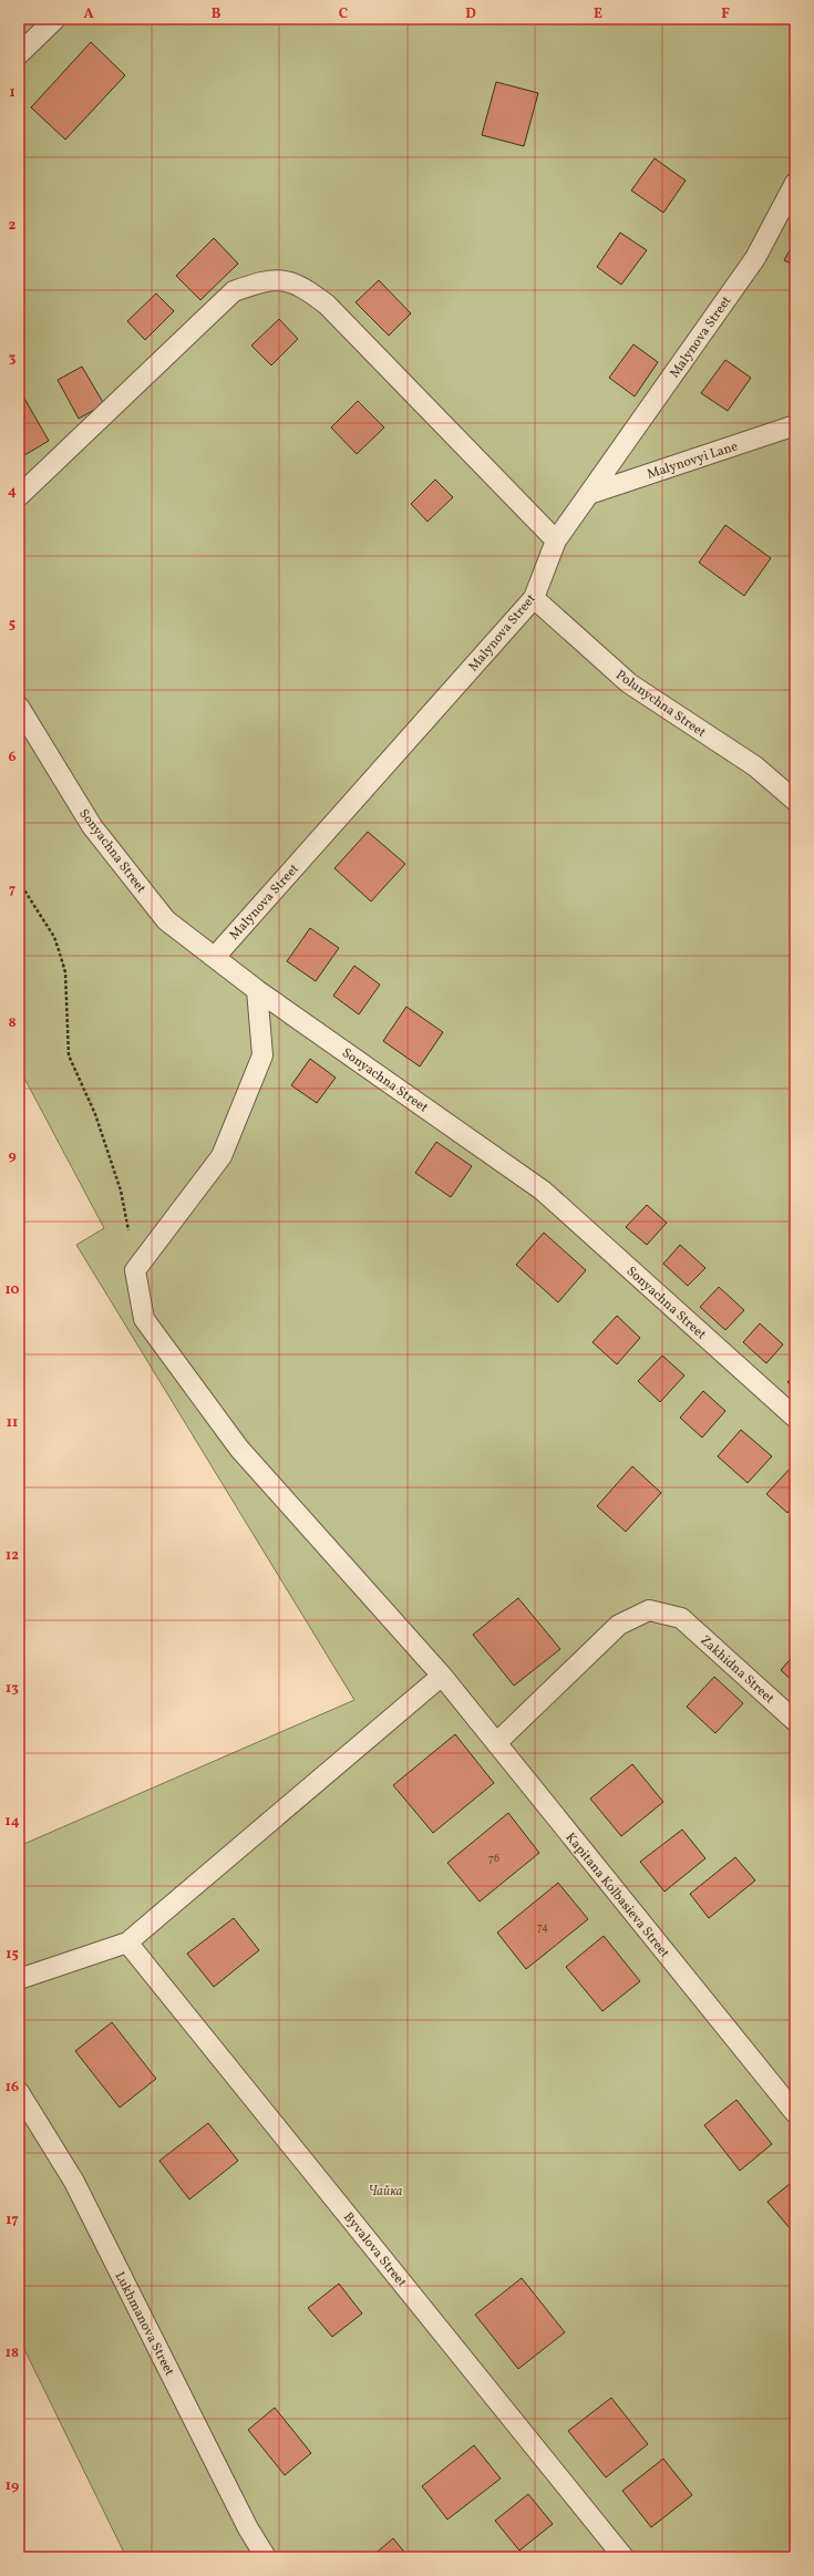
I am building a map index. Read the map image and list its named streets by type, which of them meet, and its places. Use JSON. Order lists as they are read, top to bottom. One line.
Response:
{"streets":{"lane":["Malynova Street","Malynovyi Lane","Polunychna Street","Sonyachna Street","Zakhidna Street","Kapitana Kolbasieva Street","Byvalova Street","Lukhmanova Street"]},"crossings":[["Malynova Street","Malynovyi Lane"],["Malynova Street","Polunychna Street"],["Malynova Street","Sonyachna Street"],["Zakhidna Street","Kapitana Kolbasieva Street"]],"parks":["Чайка"],"house_numbers":["76","74"],"grid":{"columns":["A","B","C","D","E","F"],"rows":["1","2","3","4","5","6","7","8","9","10","11","12","13","14","15","16","17","18","19"]}}
